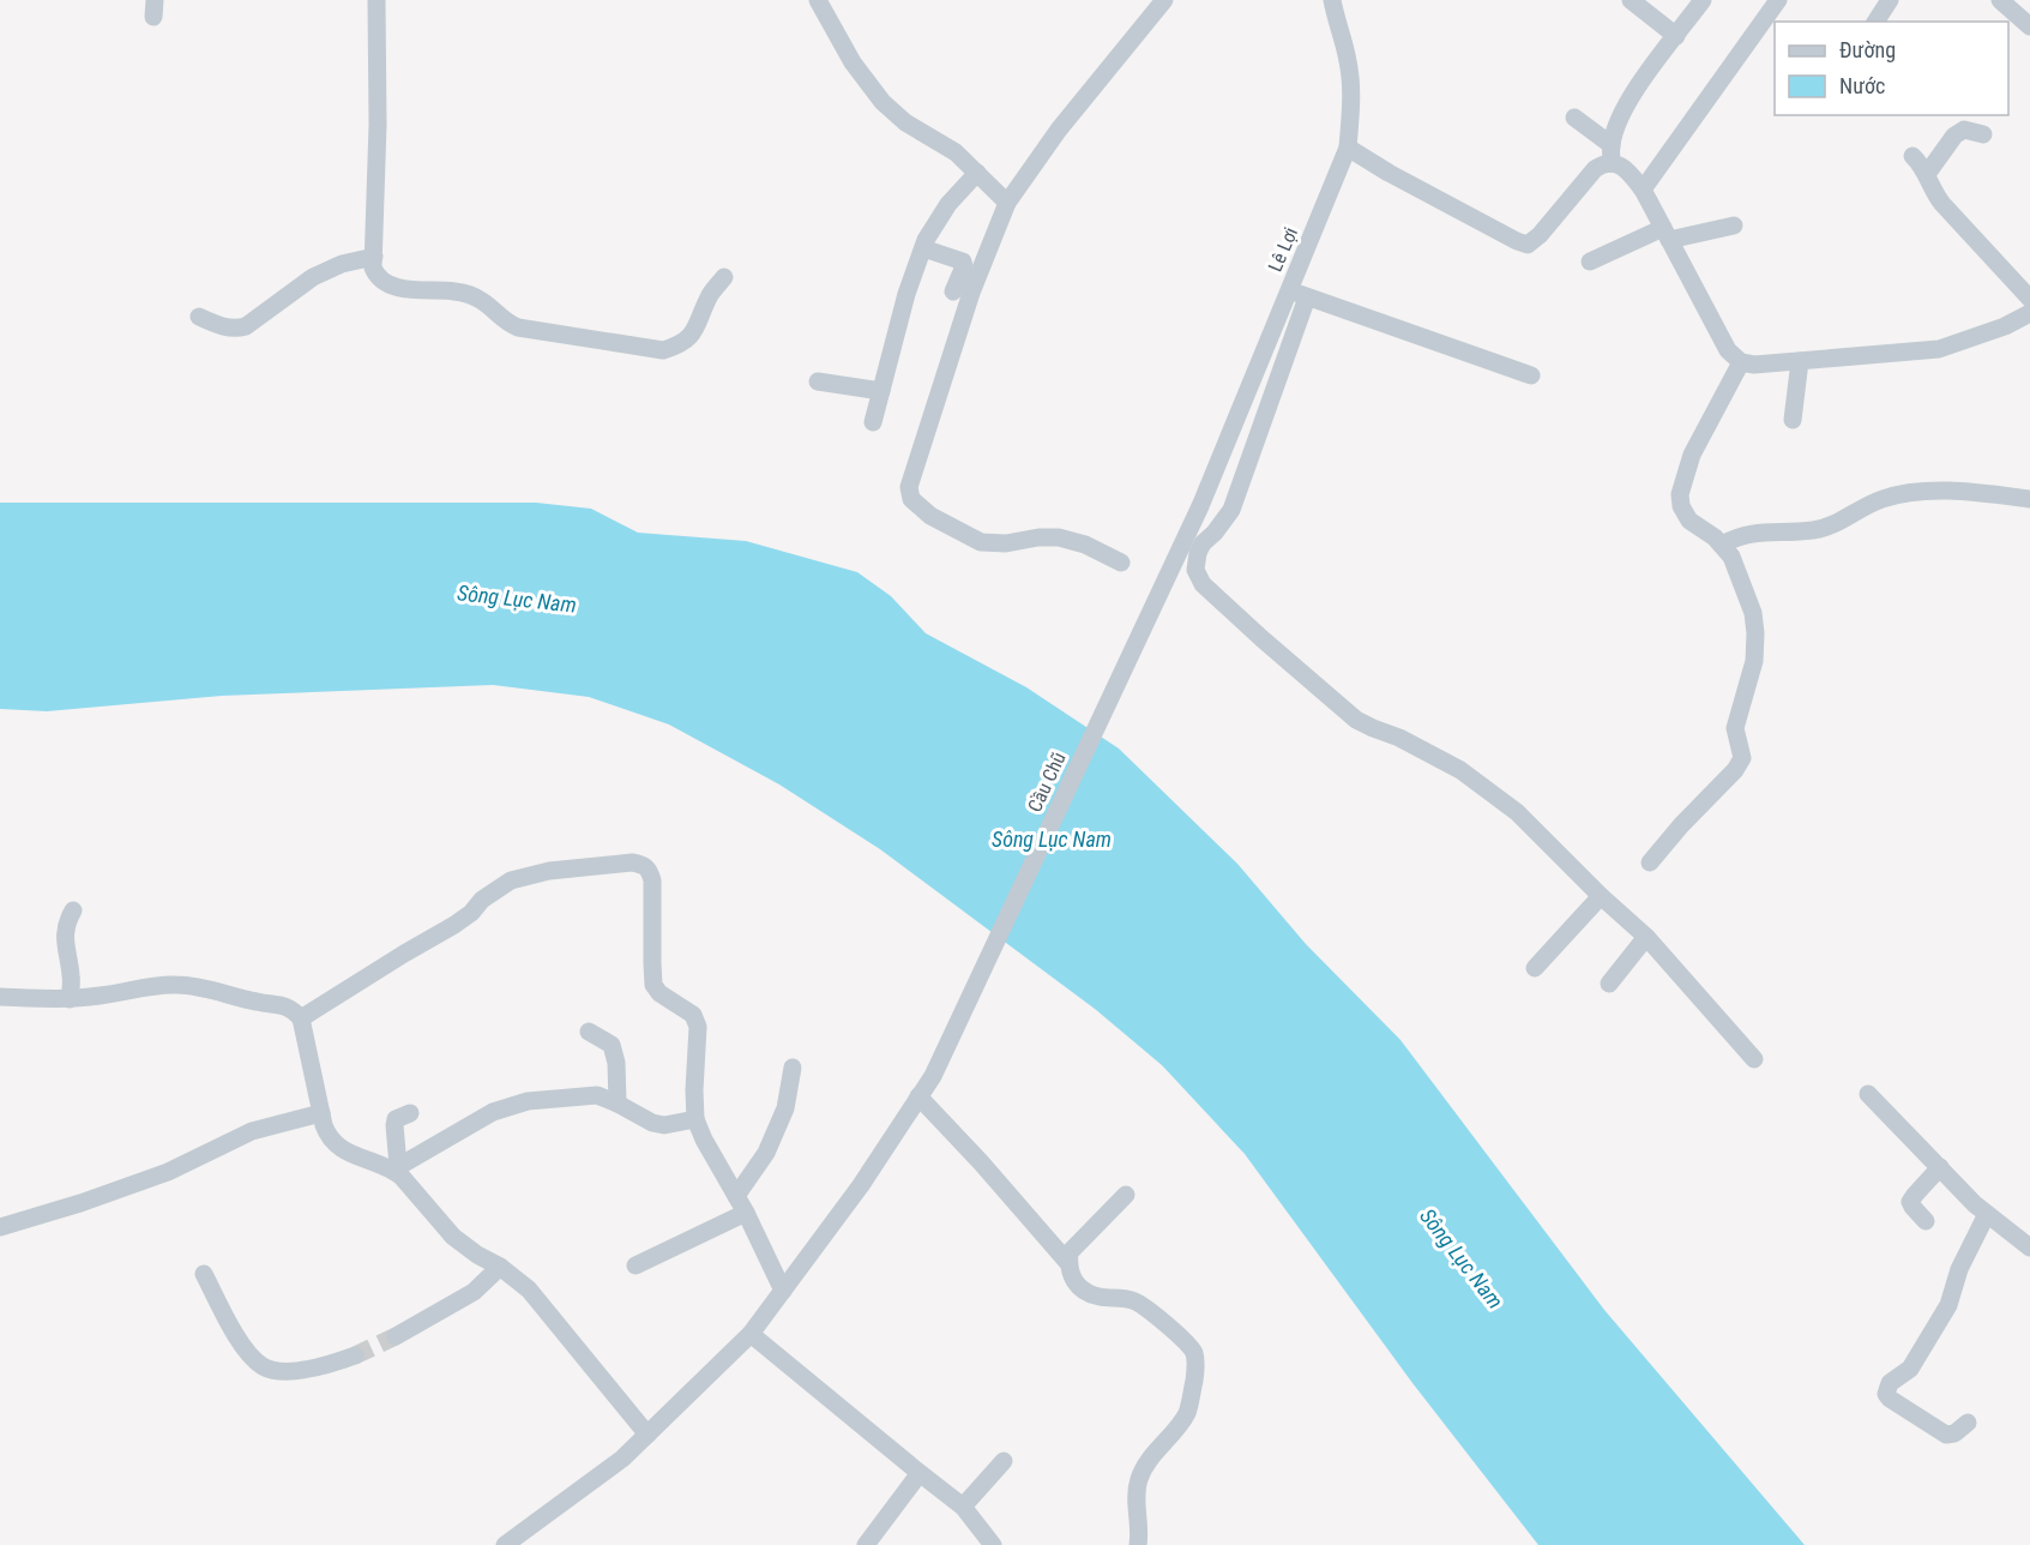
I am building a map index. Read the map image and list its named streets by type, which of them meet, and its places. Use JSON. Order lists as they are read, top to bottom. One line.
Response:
{"streets":{"street":["Lê Lợi","Cầu Chũ"]},"crossings":[["Lê Lợi","Cầu Chũ"]],"water":["Sông Lục Nam"],"legend":["Đường","Nước"]}
